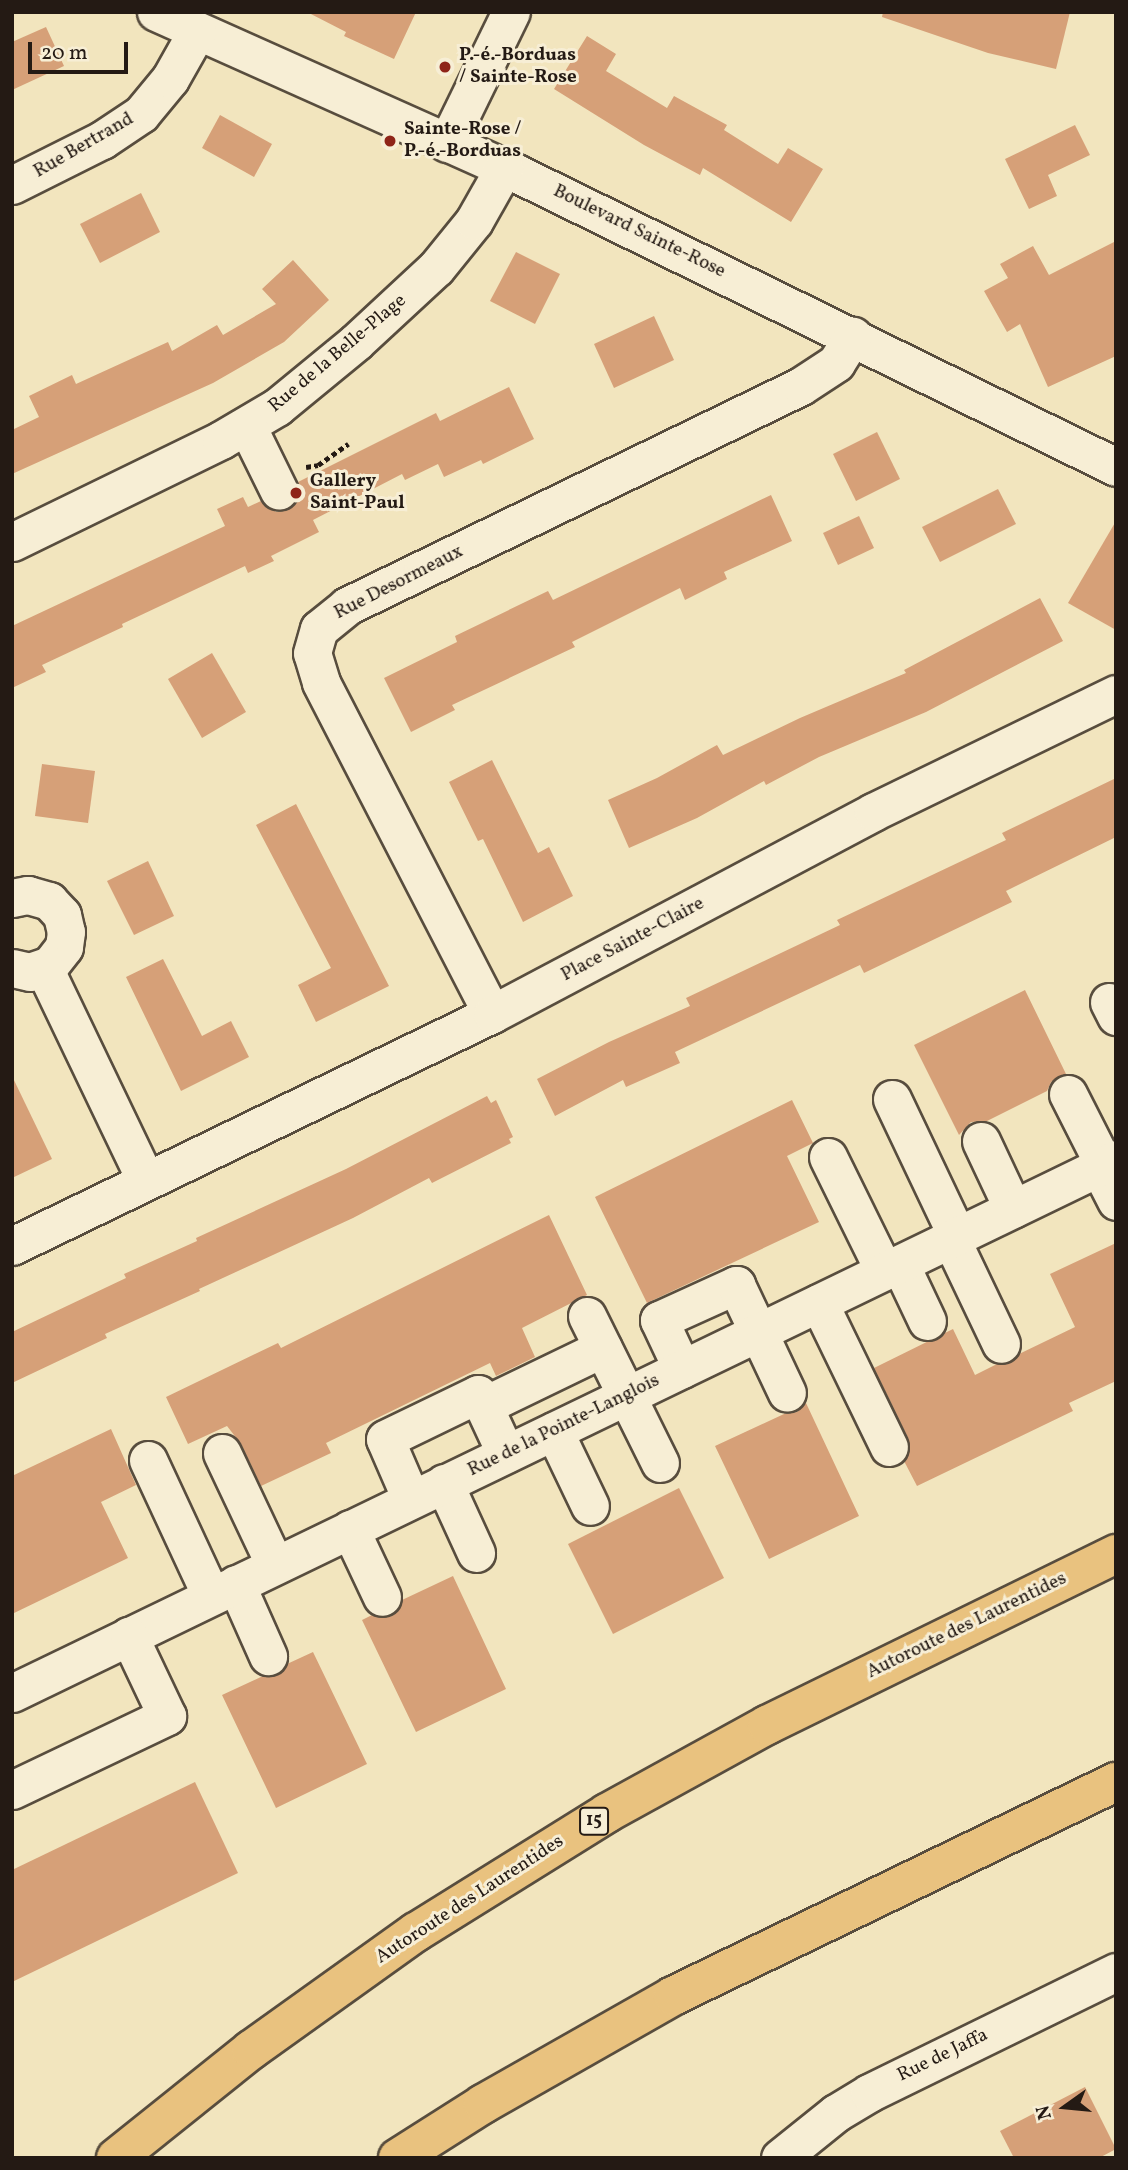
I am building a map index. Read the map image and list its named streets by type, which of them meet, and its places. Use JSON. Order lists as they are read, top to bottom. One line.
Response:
{"streets":{"highway":["Autoroute des Laurentides","15"],"street":["Rue Bertrand","Boulevard Sainte-Rose","Rue de la Belle-Plage","Rue Desormeaux","Place Sainte-Claire","Rue de la Pointe-Langlois","Rue de Jaffa"]},"crossings":[["Rue Bertrand","Boulevard Sainte-Rose"],["Boulevard Sainte-Rose","Rue de la Belle-Plage"],["Boulevard Sainte-Rose","Rue Desormeaux"],["Rue Desormeaux","Place Sainte-Claire"]],"places":["P.-é.-Borduas / Sainte-Rose","Sainte-Rose / P.-é.-Borduas","Gallery Saint-Paul"],"scale_bar":"20 m","north":"left"}
